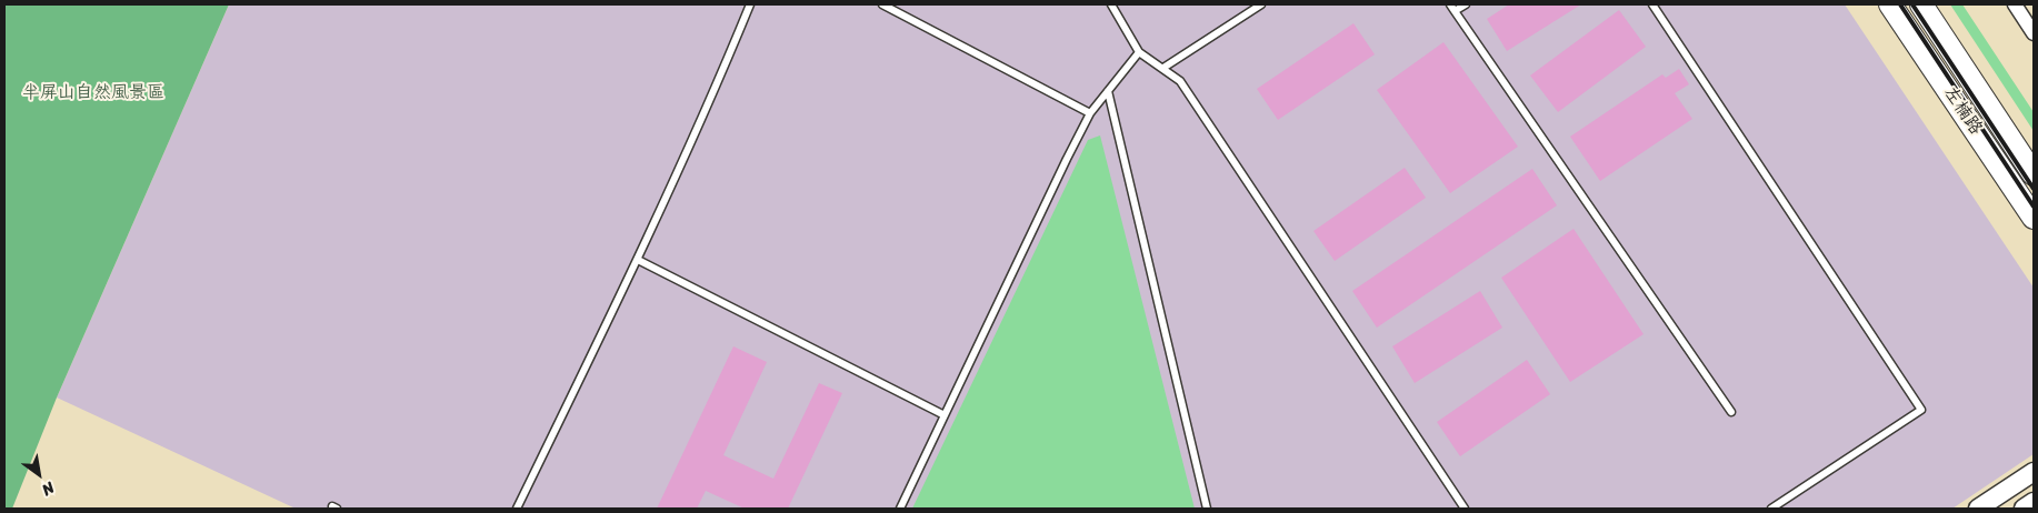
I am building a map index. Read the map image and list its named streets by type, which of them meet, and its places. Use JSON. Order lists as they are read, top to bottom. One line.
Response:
{"streets":{"main road":["左楠路"]},"parks":["半屏山自然風景區"],"north":"bottom right"}
